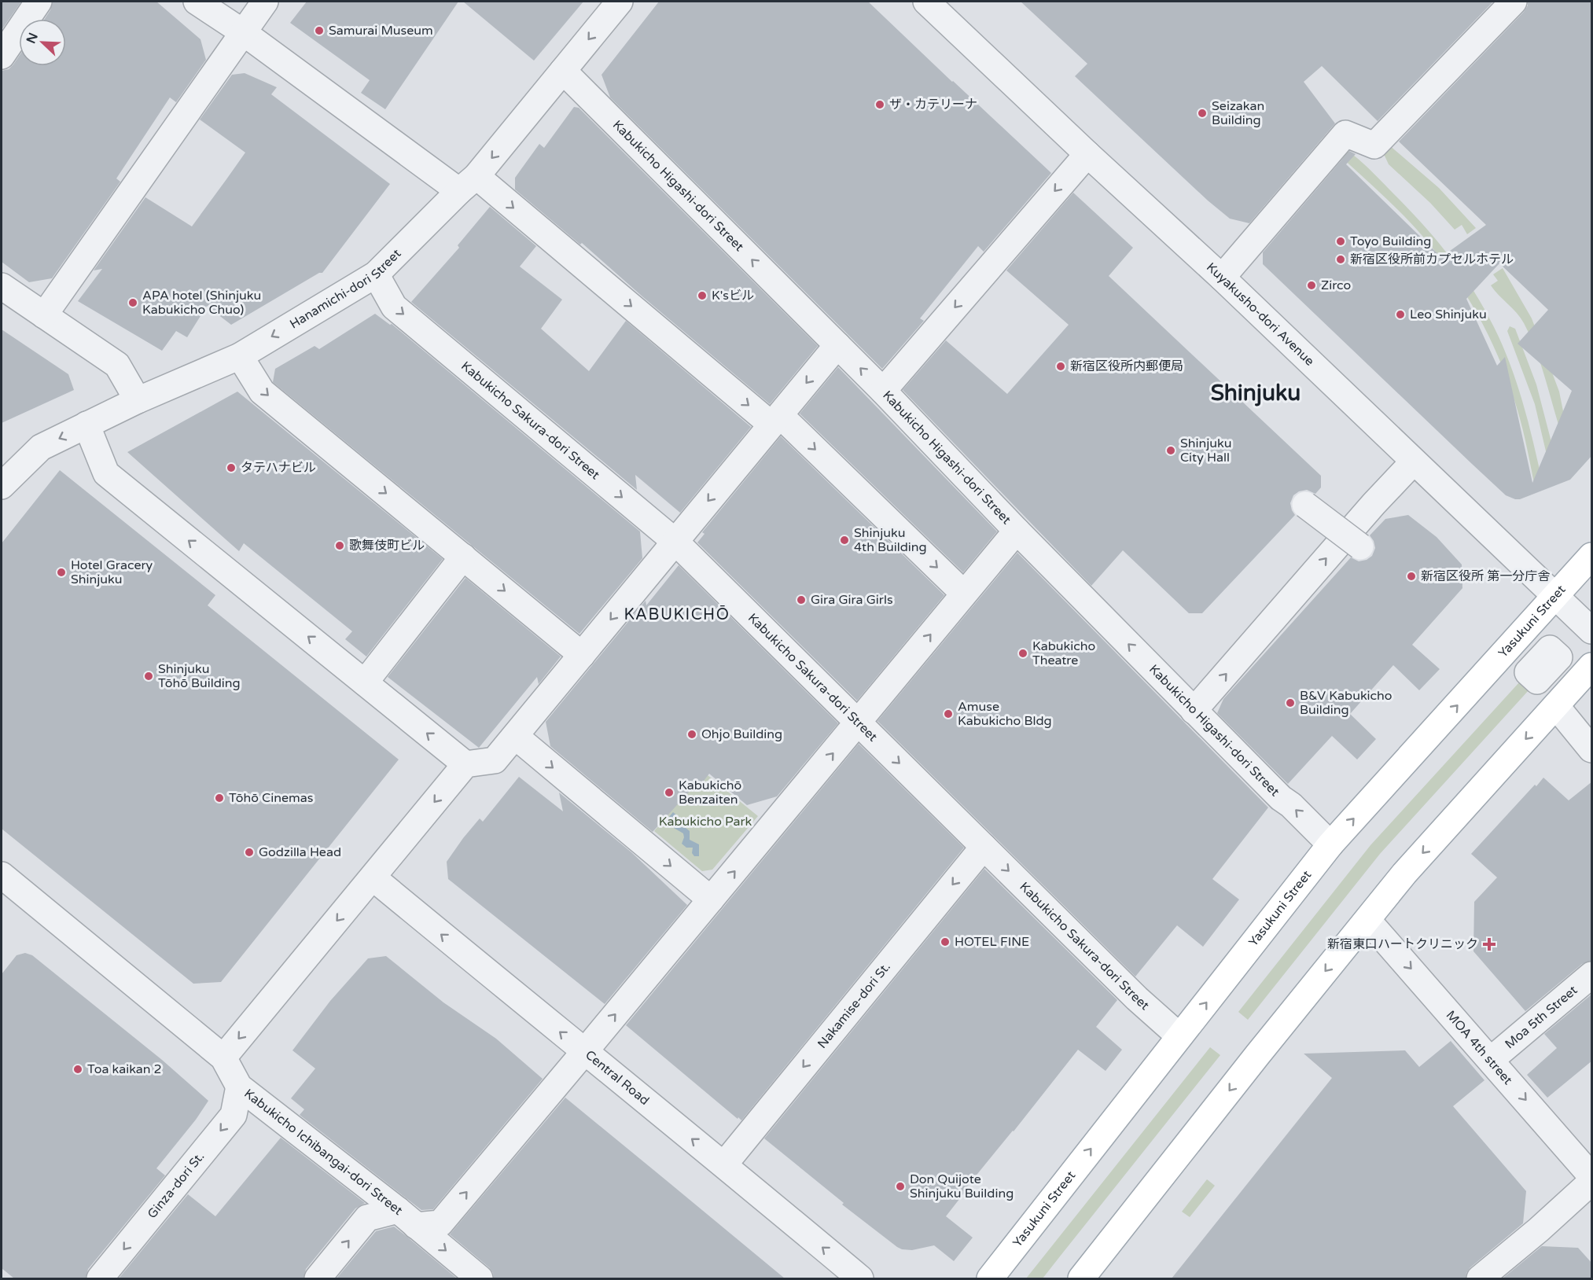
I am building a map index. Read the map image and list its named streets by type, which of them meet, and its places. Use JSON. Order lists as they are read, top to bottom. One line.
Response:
{"streets":{"main road":["Yasukuni Street"],"street":["Kabukicho Higashi-dori Street","Hanamichi-dori Street","Kuyakusho-dori Avenue","Kabukicho Sakura-dori Street","Nakamise-dori St.","Moa 5th Street","MOA 4th street","Central Road","Kabukicho Ichibangai-dori Street","Ginza-dori St."]},"crossings":[["Kabukicho Higashi-dori Street","Hanamichi-dori Street"],["Kabukicho Higashi-dori Street","Yasukuni Street"],["Hanamichi-dori Street","Kabukicho Sakura-dori Street"],["Kuyakusho-dori Avenue","Yasukuni Street"],["Kabukicho Sakura-dori Street","Yasukuni Street"],["Kabukicho Sakura-dori Street","Nakamise-dori St."],["Nakamise-dori St.","Central Road"],["Moa 5th Street","MOA 4th street"],["Kabukicho Ichibangai-dori Street","Ginza-dori St."]],"one_way":["Hanamichi-dori Street","MOA 4th street","Ginza-dori St."],"districts":["Shinjuku","KABUKICHŌ"],"parks":["Kabukicho Park"],"places":{"other":["Samurai Museum","ザ・カテリーナ","Seizakan Building","Toyo Building","新宿区役所前カプセルホテル","Zirco","K'sビル","APA hotel (Shinjuku Kabukicho Chuo)","Leo Shinjuku","新宿区役所内郵便局","Shinjuku City Hall","タテハナビル","Shinjuku 4th Building","歌舞伎町ビル","Hotel Gracery Shinjuku","新宿区役所 第一分庁舎","Gira Gira Girls","Kabukicho Theatre","Shinjuku Tōhō Building","B&V Kabukicho Building","Amuse Kabukicho Bldg","Ohjo Building","Kabukichō Benzaiten","Tōhō Cinemas","Godzilla Head","HOTEL FINE","Toa kaikan 2","Don Quijote Shinjuku Building"],"health":["新宿東口ハートクリニック"]},"north":"top left"}
